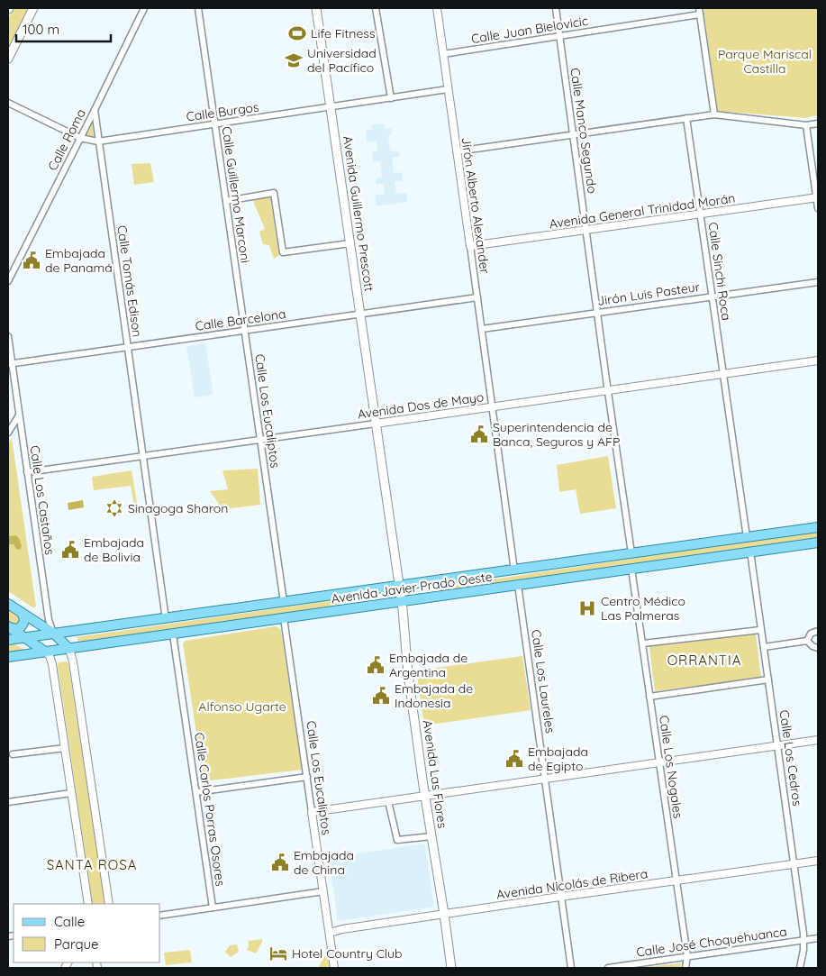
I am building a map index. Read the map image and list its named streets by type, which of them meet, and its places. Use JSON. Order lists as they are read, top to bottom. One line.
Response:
{"streets":{"main road":["Avenida Guillermo Prescott","Avenida Javier Prado Oeste","Avenida Las Flores"],"street":["Calle Juan Bielovicic","Calle Burgos","Calle Manco Segundo","Calle Roma","Calle Guillermo Marconi","Jirón Alberto Alexander","Avenida General Trinidad Morán","Calle Sinchi Roca","Calle Tomás Edison","Jirón Luis Pasteur","Calle Barcelona","Avenida Dos de Mayo","Calle Los Eucaliptos","Calle Los Castaños","Calle Los Laureles","Calle Los Cedros","Calle Los Nogales","Calle Carlos Porras Osores","Avenida Nicolás de Ribera","Calle José Choquehuanca"]},"crossings":[["Calle Juan Bielovicic","Calle Manco Segundo"],["Calle Juan Bielovicic","Jirón Alberto Alexander"],["Calle Burgos","Calle Roma"],["Calle Burgos","Calle Guillermo Marconi"],["Calle Burgos","Jirón Alberto Alexander"],["Calle Burgos","Avenida Guillermo Prescott"],["Calle Burgos","Calle Tomás Edison"],["Calle Manco Segundo","Avenida General Trinidad Morán"],["Calle Manco Segundo","Jirón Luis Pasteur"],["Calle Manco Segundo","Avenida Dos de Mayo"],["Calle Roma","Calle Tomás Edison"],["Calle Guillermo Marconi","Calle Barcelona"],["Calle Guillermo Marconi","Calle Los Eucaliptos"],["Jirón Alberto Alexander","Avenida General Trinidad Morán"],["Jirón Alberto Alexander","Jirón Luis Pasteur"],["Jirón Alberto Alexander","Calle Barcelona"],["Jirón Alberto Alexander","Avenida Dos de Mayo"],["Avenida General Trinidad Morán","Calle Sinchi Roca"],["Avenida Guillermo Prescott","Calle Barcelona"],["Avenida Guillermo Prescott","Avenida Dos de Mayo"],["Avenida Guillermo Prescott","Avenida Las Flores"],["Calle Sinchi Roca","Jirón Luis Pasteur"],["Calle Sinchi Roca","Avenida Dos de Mayo"],["Calle Tomás Edison","Calle Barcelona"],["Calle Tomás Edison","Avenida Dos de Mayo"],["Calle Barcelona","Calle Los Eucaliptos"],["Calle Barcelona","Calle Los Castaños"],["Avenida Dos de Mayo","Calle Los Eucaliptos"],["Avenida Dos de Mayo","Calle Los Castaños"],["Avenida Dos de Mayo","Avenida Las Flores"],["Calle Los Eucaliptos","Avenida Javier Prado Oeste"],["Calle Los Eucaliptos","Avenida Nicolás de Ribera"],["Calle Los Castaños","Avenida Javier Prado Oeste"],["Avenida Javier Prado Oeste","Calle Los Laureles"],["Avenida Javier Prado Oeste","Calle Los Cedros"],["Avenida Javier Prado Oeste","Calle Los Nogales"],["Avenida Javier Prado Oeste","Avenida Las Flores"],["Avenida Javier Prado Oeste","Calle Carlos Porras Osores"],["Calle Los Laureles","Avenida Nicolás de Ribera"],["Calle Los Cedros","Avenida Nicolás de Ribera"],["Calle Los Cedros","Calle José Choquehuanca"],["Calle Los Nogales","Avenida Nicolás de Ribera"],["Calle Los Nogales","Calle José Choquehuanca"],["Avenida Las Flores","Avenida Nicolás de Ribera"]],"districts":["ORRANTIA","SANTA ROSA"],"parks":["Parque Mariscal Castilla","Alfonso Ugarte"],"places":{"sports":["Life Fitness"],"school or university":["Universidad del Pacífico"],"public building":["Embajada de Panamá","Superintendencia de Banca, Seguros y AFP","Embajada de Bolivia","Embajada de Argentina","Embajada de Indonesia","Embajada de Egipto","Embajada de China"],"synagogue":["Sinagoga Sharon"],"hospital":["Centro Médico Las Palmeras"],"hotel":["Hotel Country Club"]},"legend":["Calle","Parque"],"scale_bar":"100 m"}
